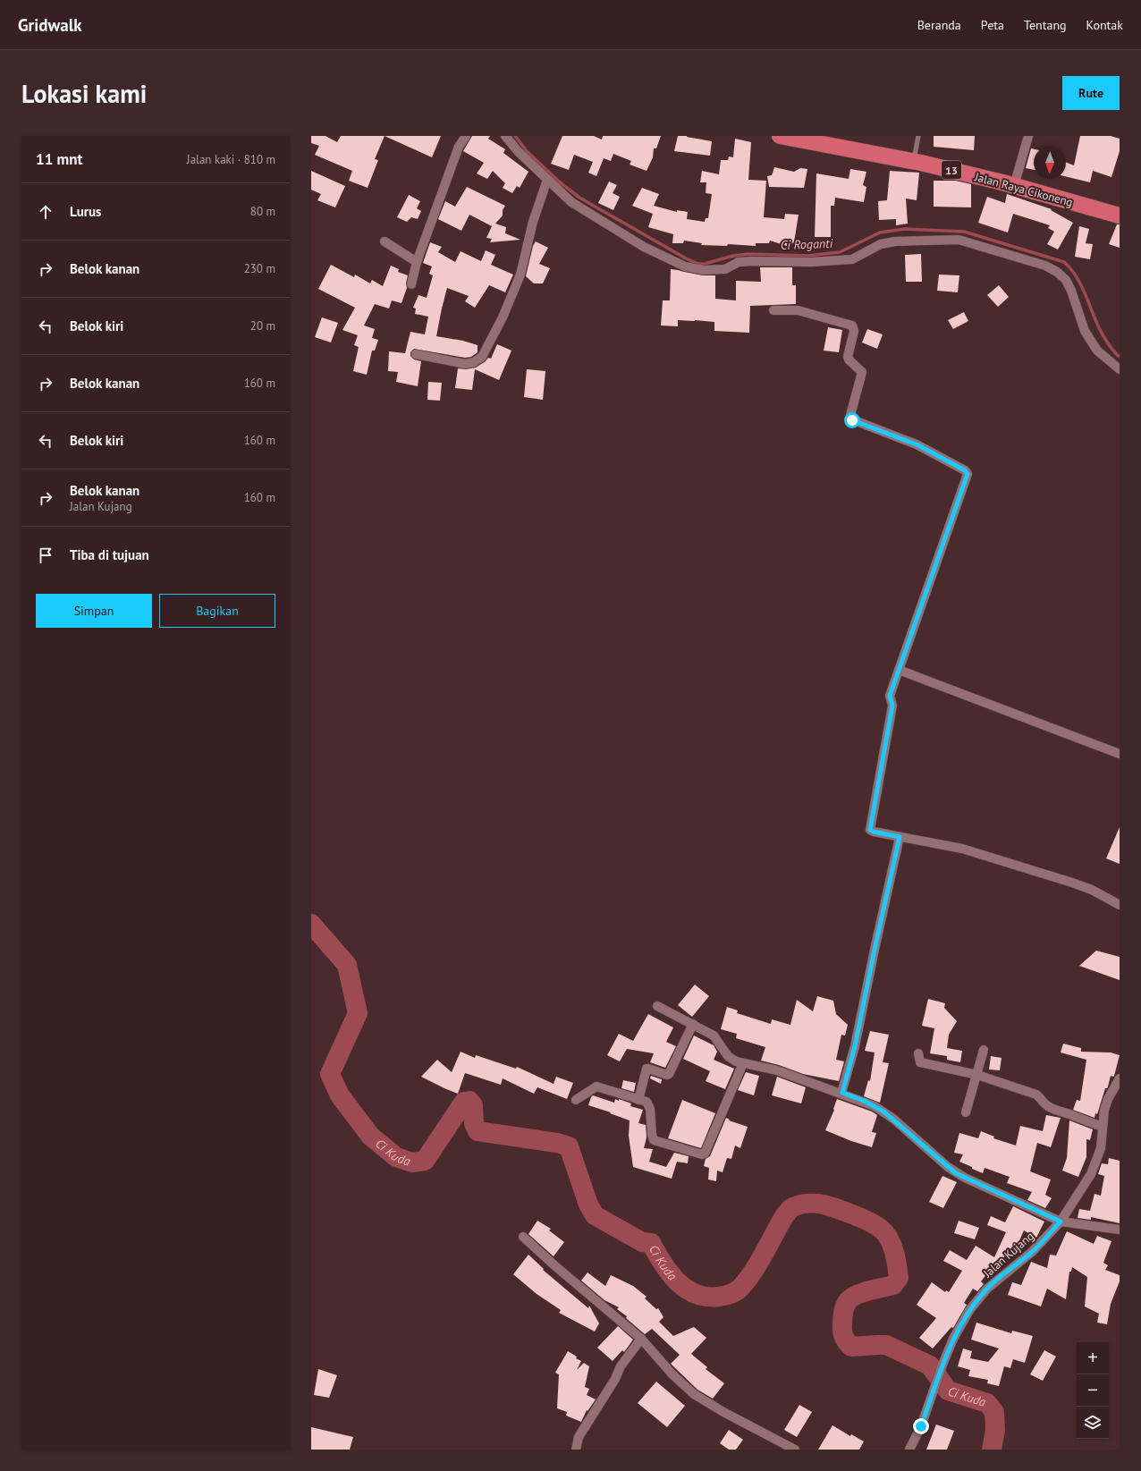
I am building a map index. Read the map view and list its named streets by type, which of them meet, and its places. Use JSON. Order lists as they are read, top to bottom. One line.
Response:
{"streets":{"highway":["13","Jalan Raya Cikoneng"],"street":["Jalan Kujang"]},"water":["Ci Roganti","Ci Kuda"],"north":"bottom","page":{"header":"Gridwalk","nav":["Beranda","Peta","Tentang","Kontak"],"buttons":["Rute",["Simpan","Bagikan"]],"title":"Lokasi kami","heading":["11 mnt","Jalan kaki · 810 m"],"list":[["Lurus","80 m"],["Belok kanan","230 m"],["Belok kiri","20 m"],["Belok kanan","160 m"],["Belok kiri","160 m"],["Belok kanan","Jalan Kujang","160 m"],"Tiba di tujuan"],"map_buttons":["+","−"]}}
